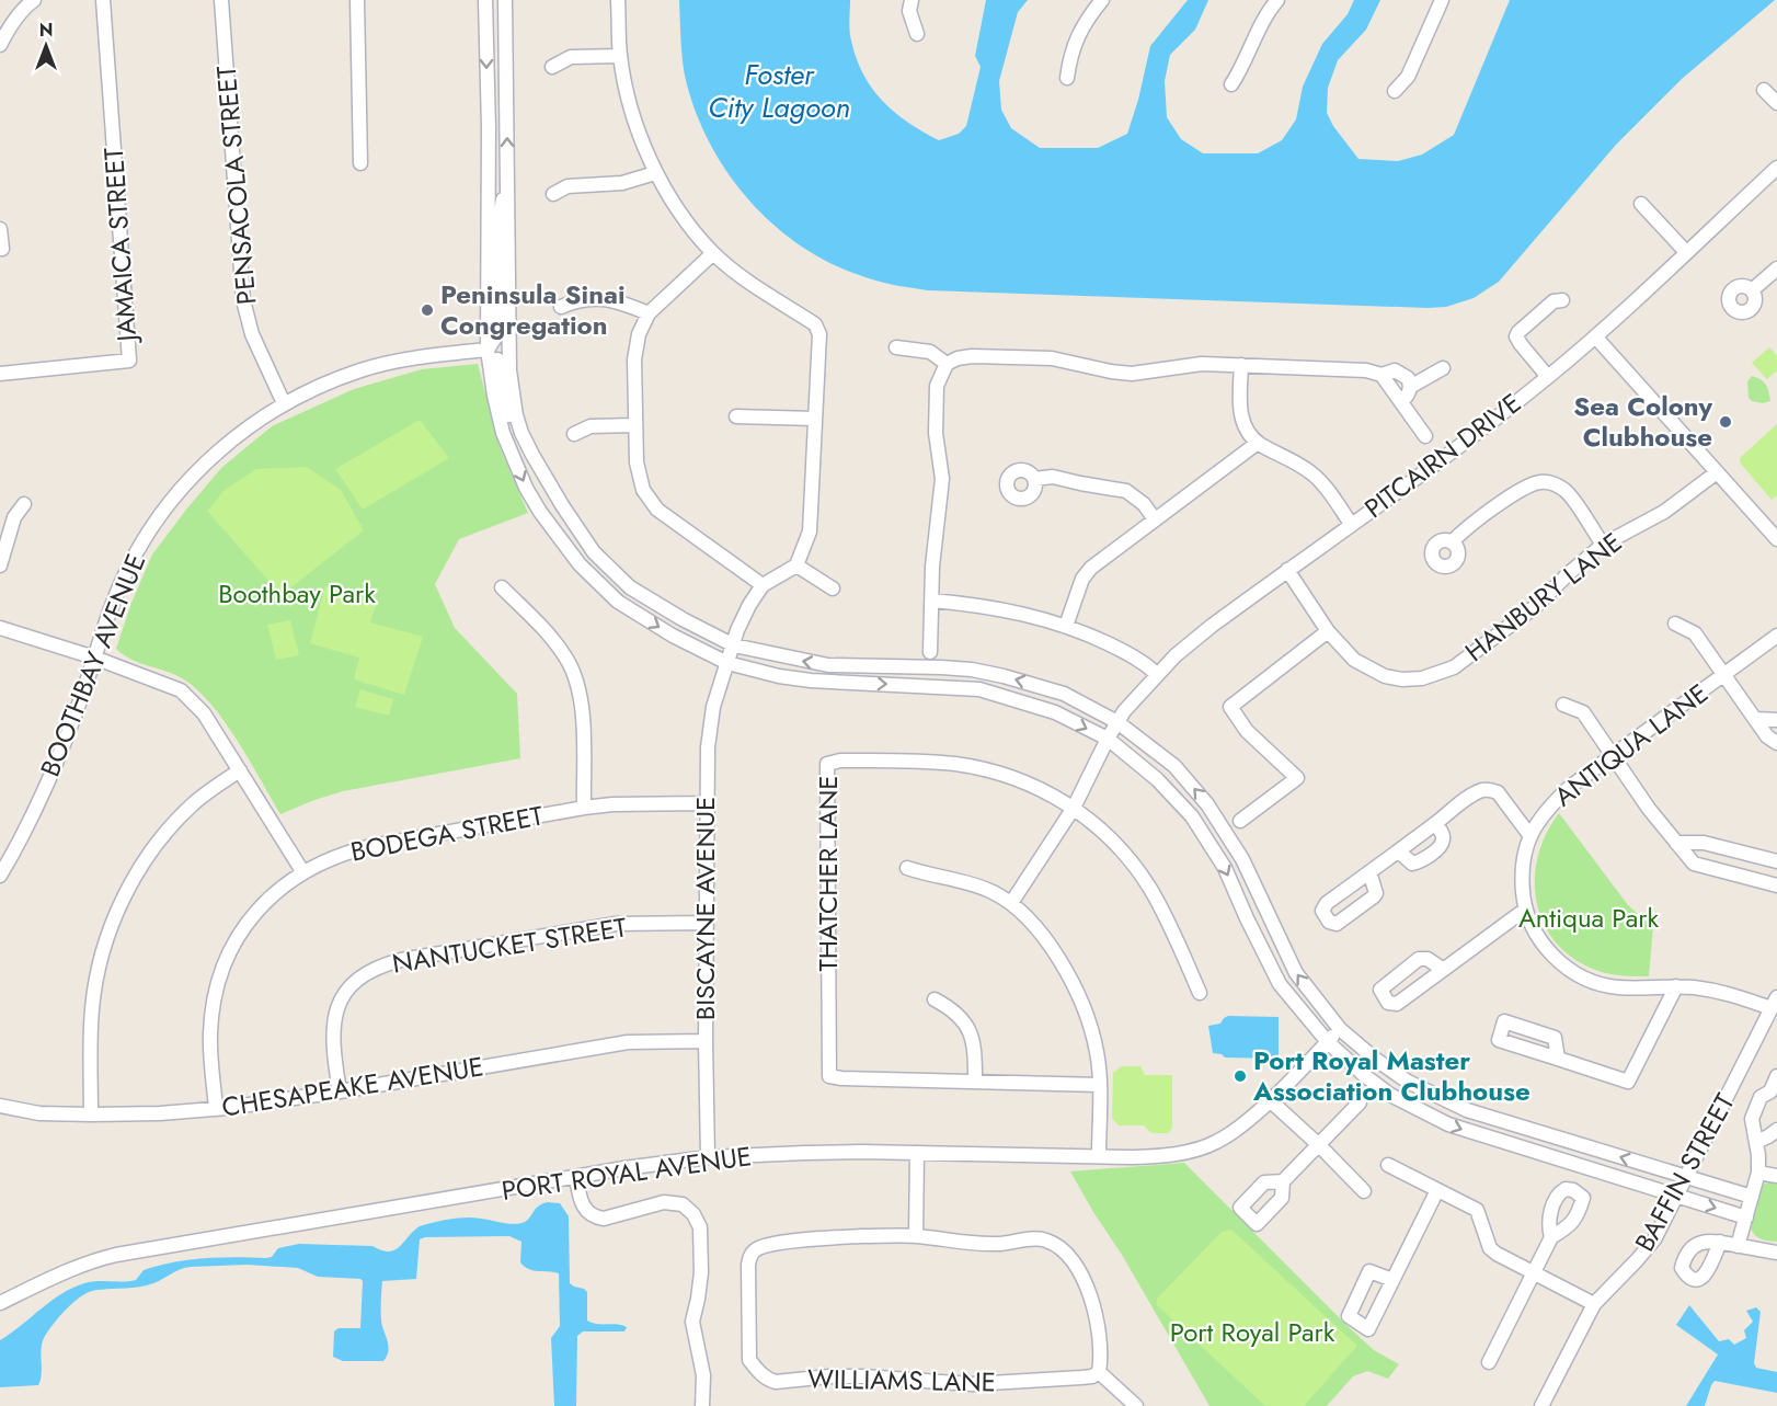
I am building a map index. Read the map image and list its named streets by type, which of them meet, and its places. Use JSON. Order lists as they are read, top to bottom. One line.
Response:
{"streets":{"street":["PENSACOLA STREET","JAMAICA STREET","PITCAIRN DRIVE","HANBURY LANE","BOOTHBAY AVENUE","ANTIQUA LANE","BODEGA STREET","THATCHER LANE","BISCAYNE AVENUE","NANTUCKET STREET","CHESAPEAKE AVENUE","BAFFIN STREET","PORT ROYAL AVENUE","WILLIAMS LANE"]},"crossings":[["PENSACOLA STREET","BOOTHBAY AVENUE"],["PITCAIRN DRIVE","HANBURY LANE"],["PITCAIRN DRIVE","THATCHER LANE"],["ANTIQUA LANE","BAFFIN STREET"],["BODEGA STREET","BISCAYNE AVENUE"],["BODEGA STREET","CHESAPEAKE AVENUE"],["BISCAYNE AVENUE","NANTUCKET STREET"],["BISCAYNE AVENUE","CHESAPEAKE AVENUE"],["BISCAYNE AVENUE","PORT ROYAL AVENUE"],["NANTUCKET STREET","CHESAPEAKE AVENUE"]],"water":["Foster City Lagoon"],"parks":["Boothbay Park","Antiqua Park","Port Royal Park"],"places":["Peninsula Sinai Congregation","Sea Colony Clubhouse","Port Royal Master Association Clubhouse"],"north":"top"}
